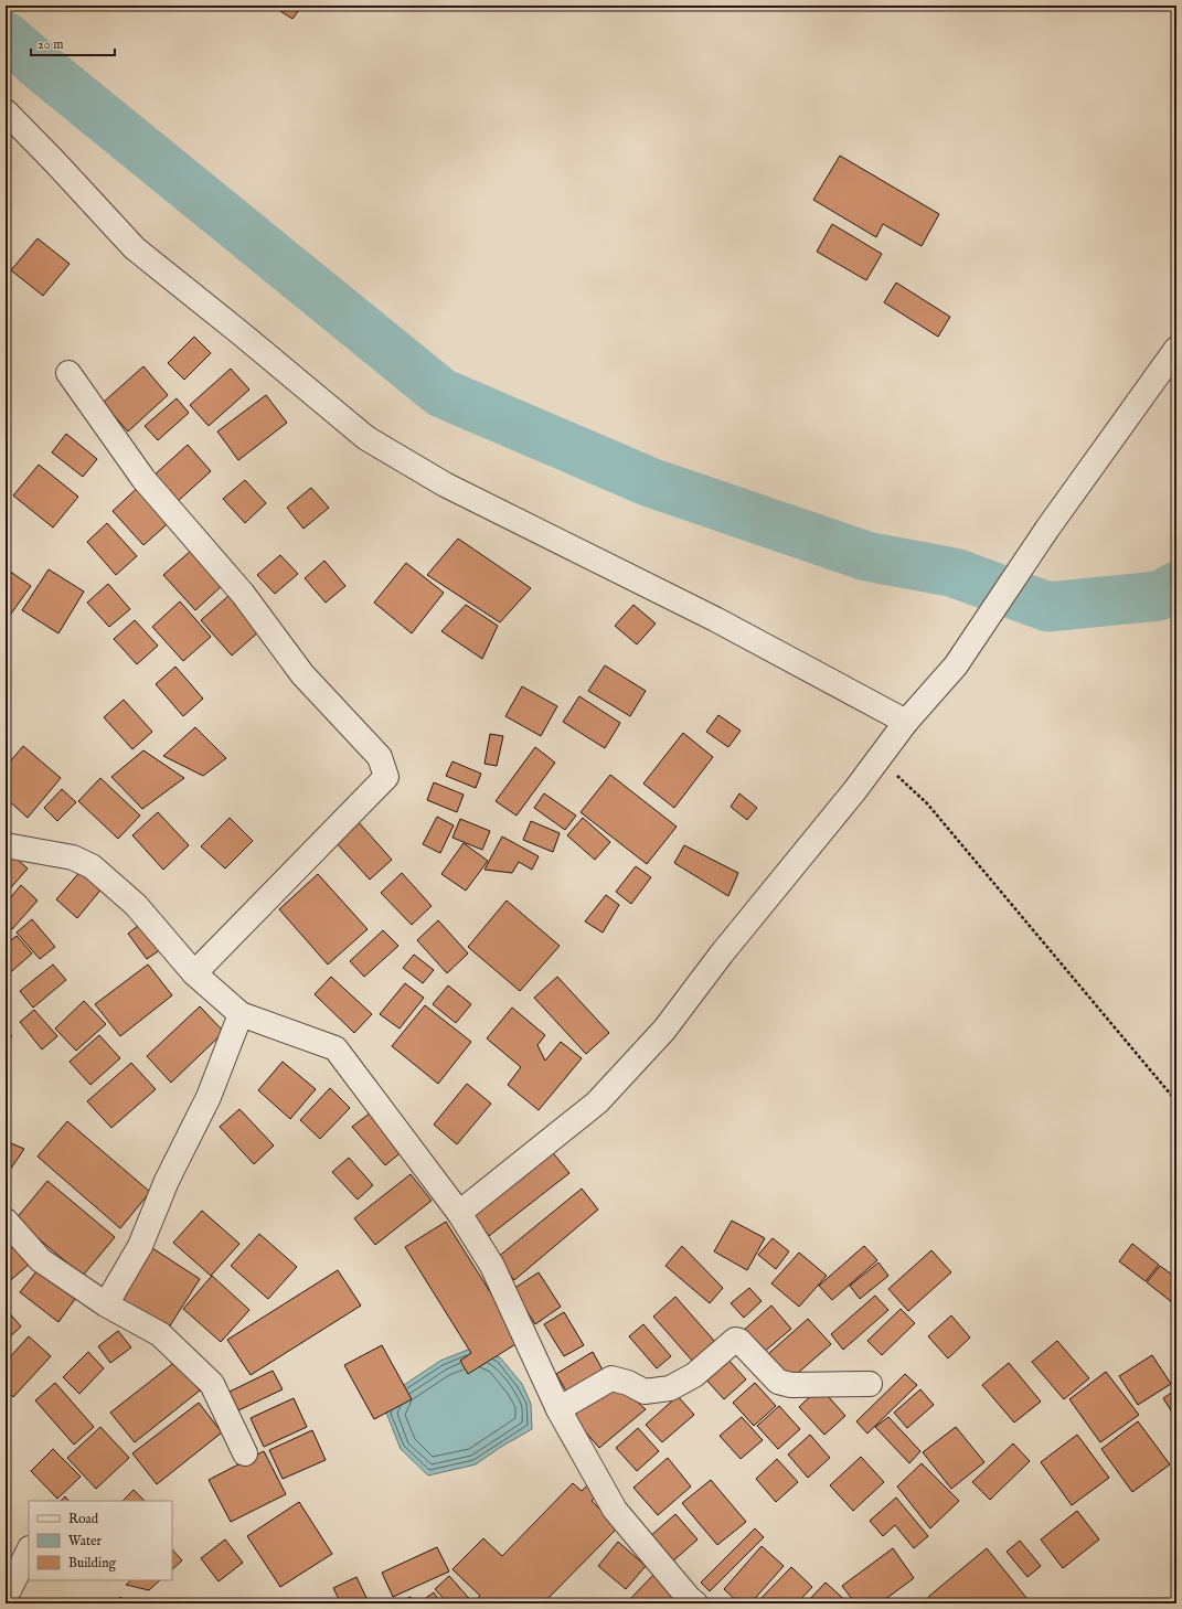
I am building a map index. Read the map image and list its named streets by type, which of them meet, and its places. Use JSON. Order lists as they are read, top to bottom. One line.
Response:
{"legend":["Road","Water","Building"],"scale_bar":"20 m"}
